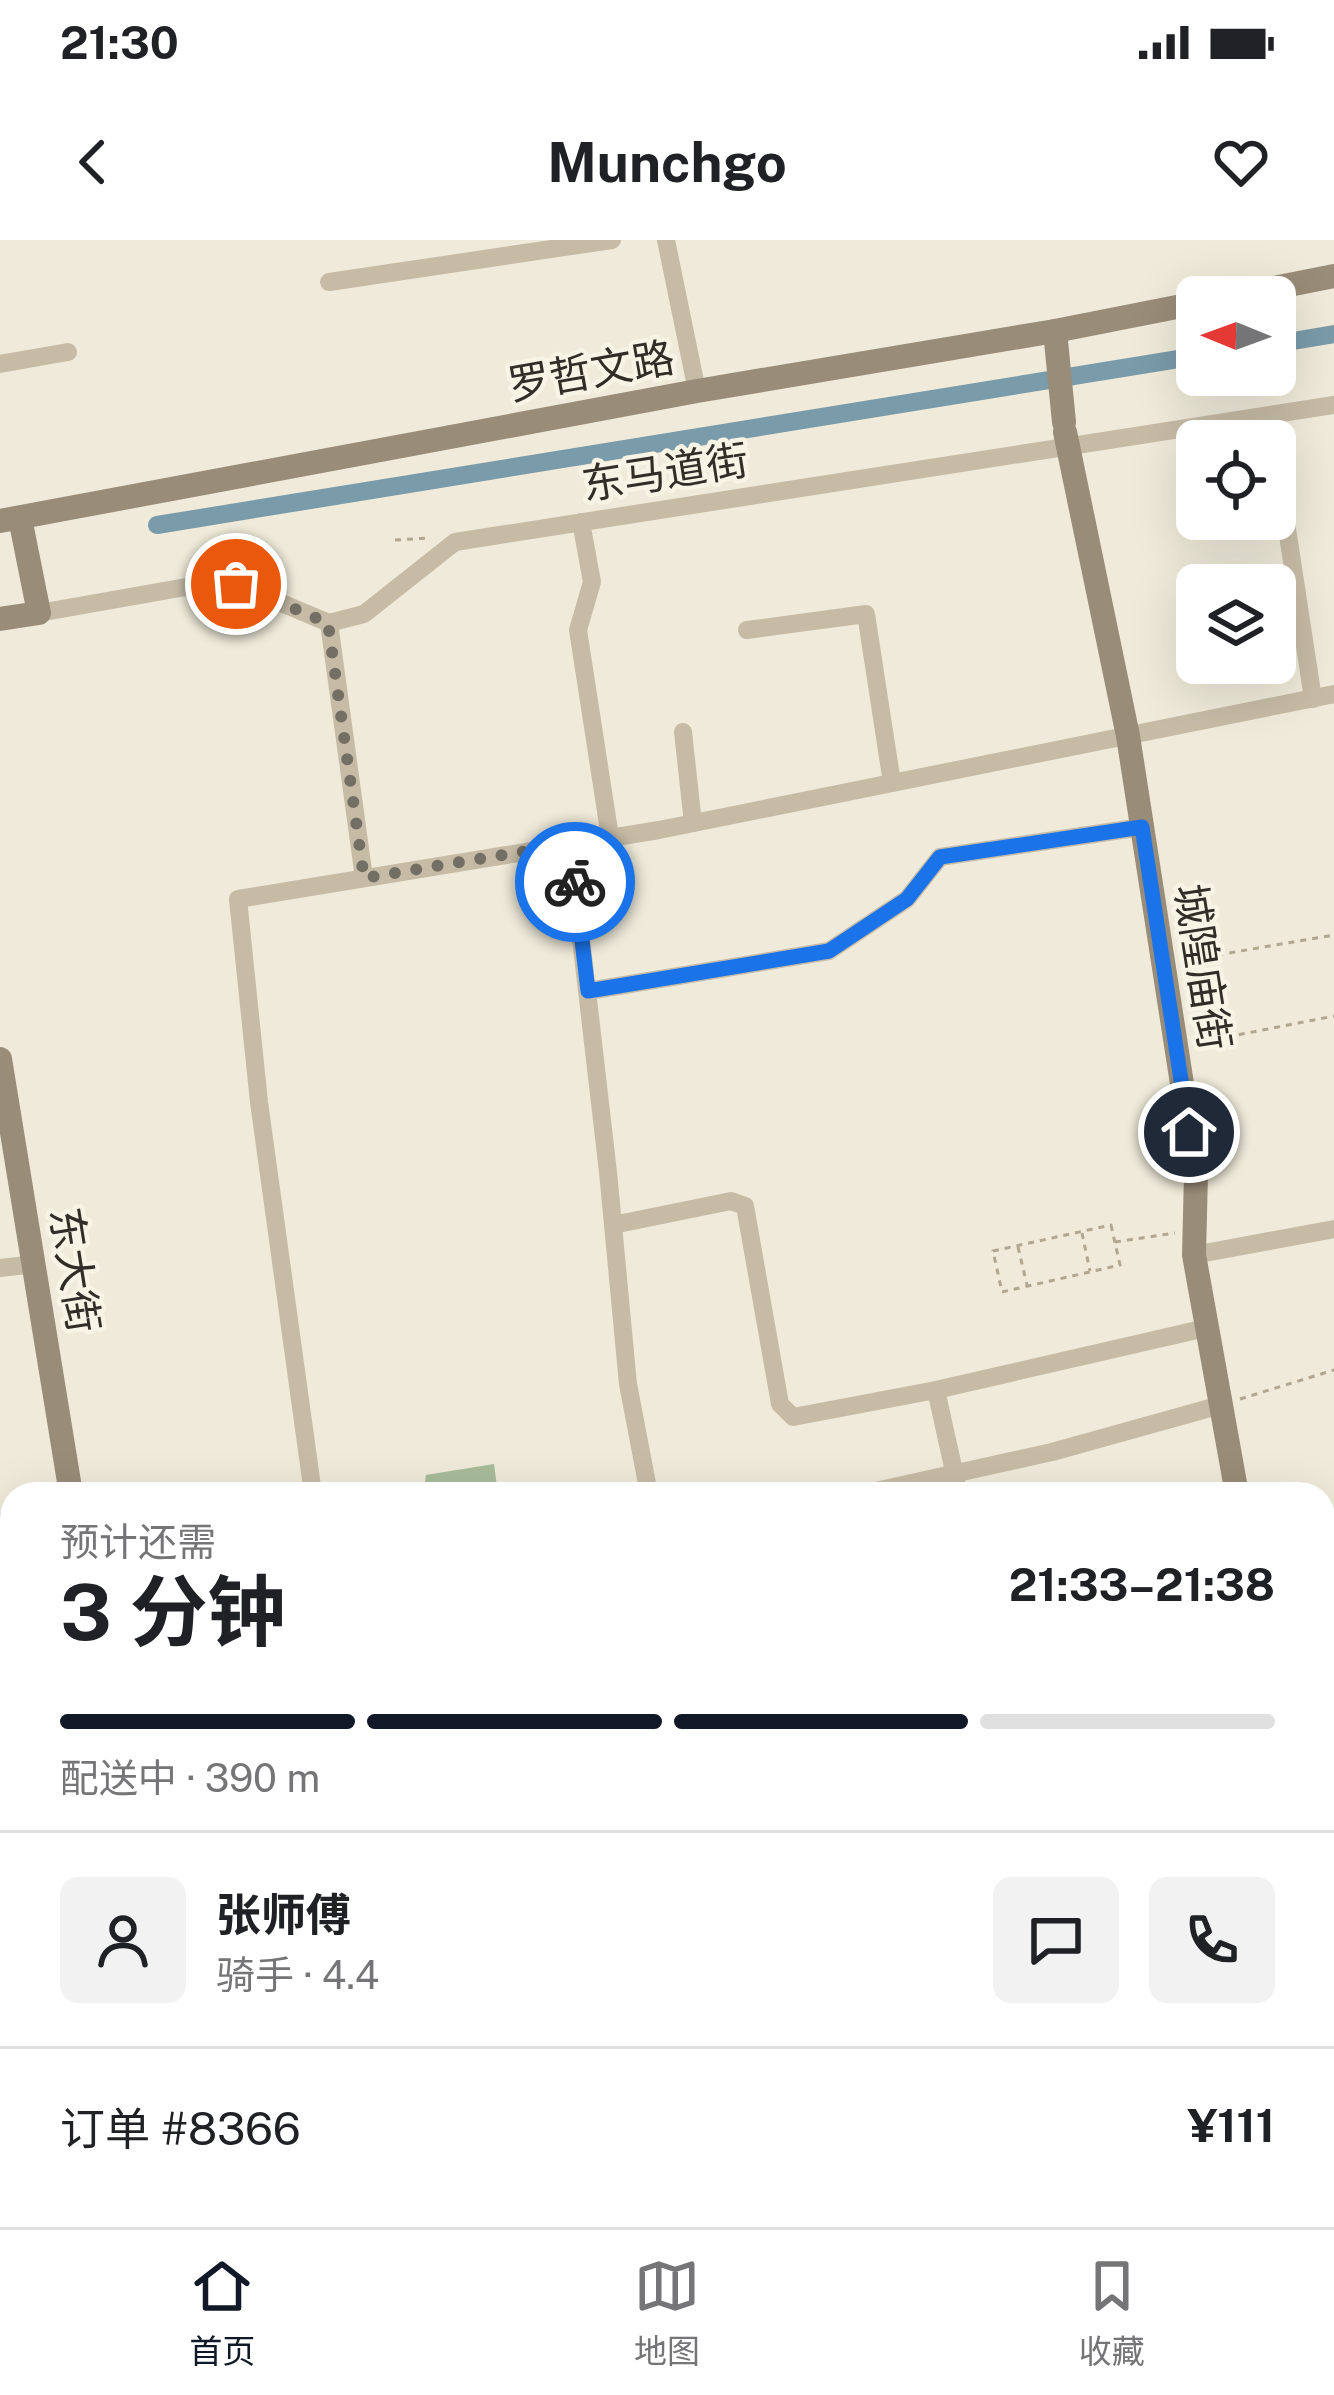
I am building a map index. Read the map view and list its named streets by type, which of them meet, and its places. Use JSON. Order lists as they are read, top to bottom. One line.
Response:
{"streets":{"street":["罗哲文路","东马道街","城隍庙街","东大街"]},"crossings":[["罗哲文路","城隍庙街"],["东马道街","城隍庙街"]],"north":"left","page":{"status":"21:30","header":"Munchgo","heading":["3 分钟","预计还需","21:33–21:38"],"panel":["张师傅","骑手 · 4.4","订单 #8366","¥111"],"bar":"配送中 · 390 m","tabs":["首页","地图","收藏"]}}
